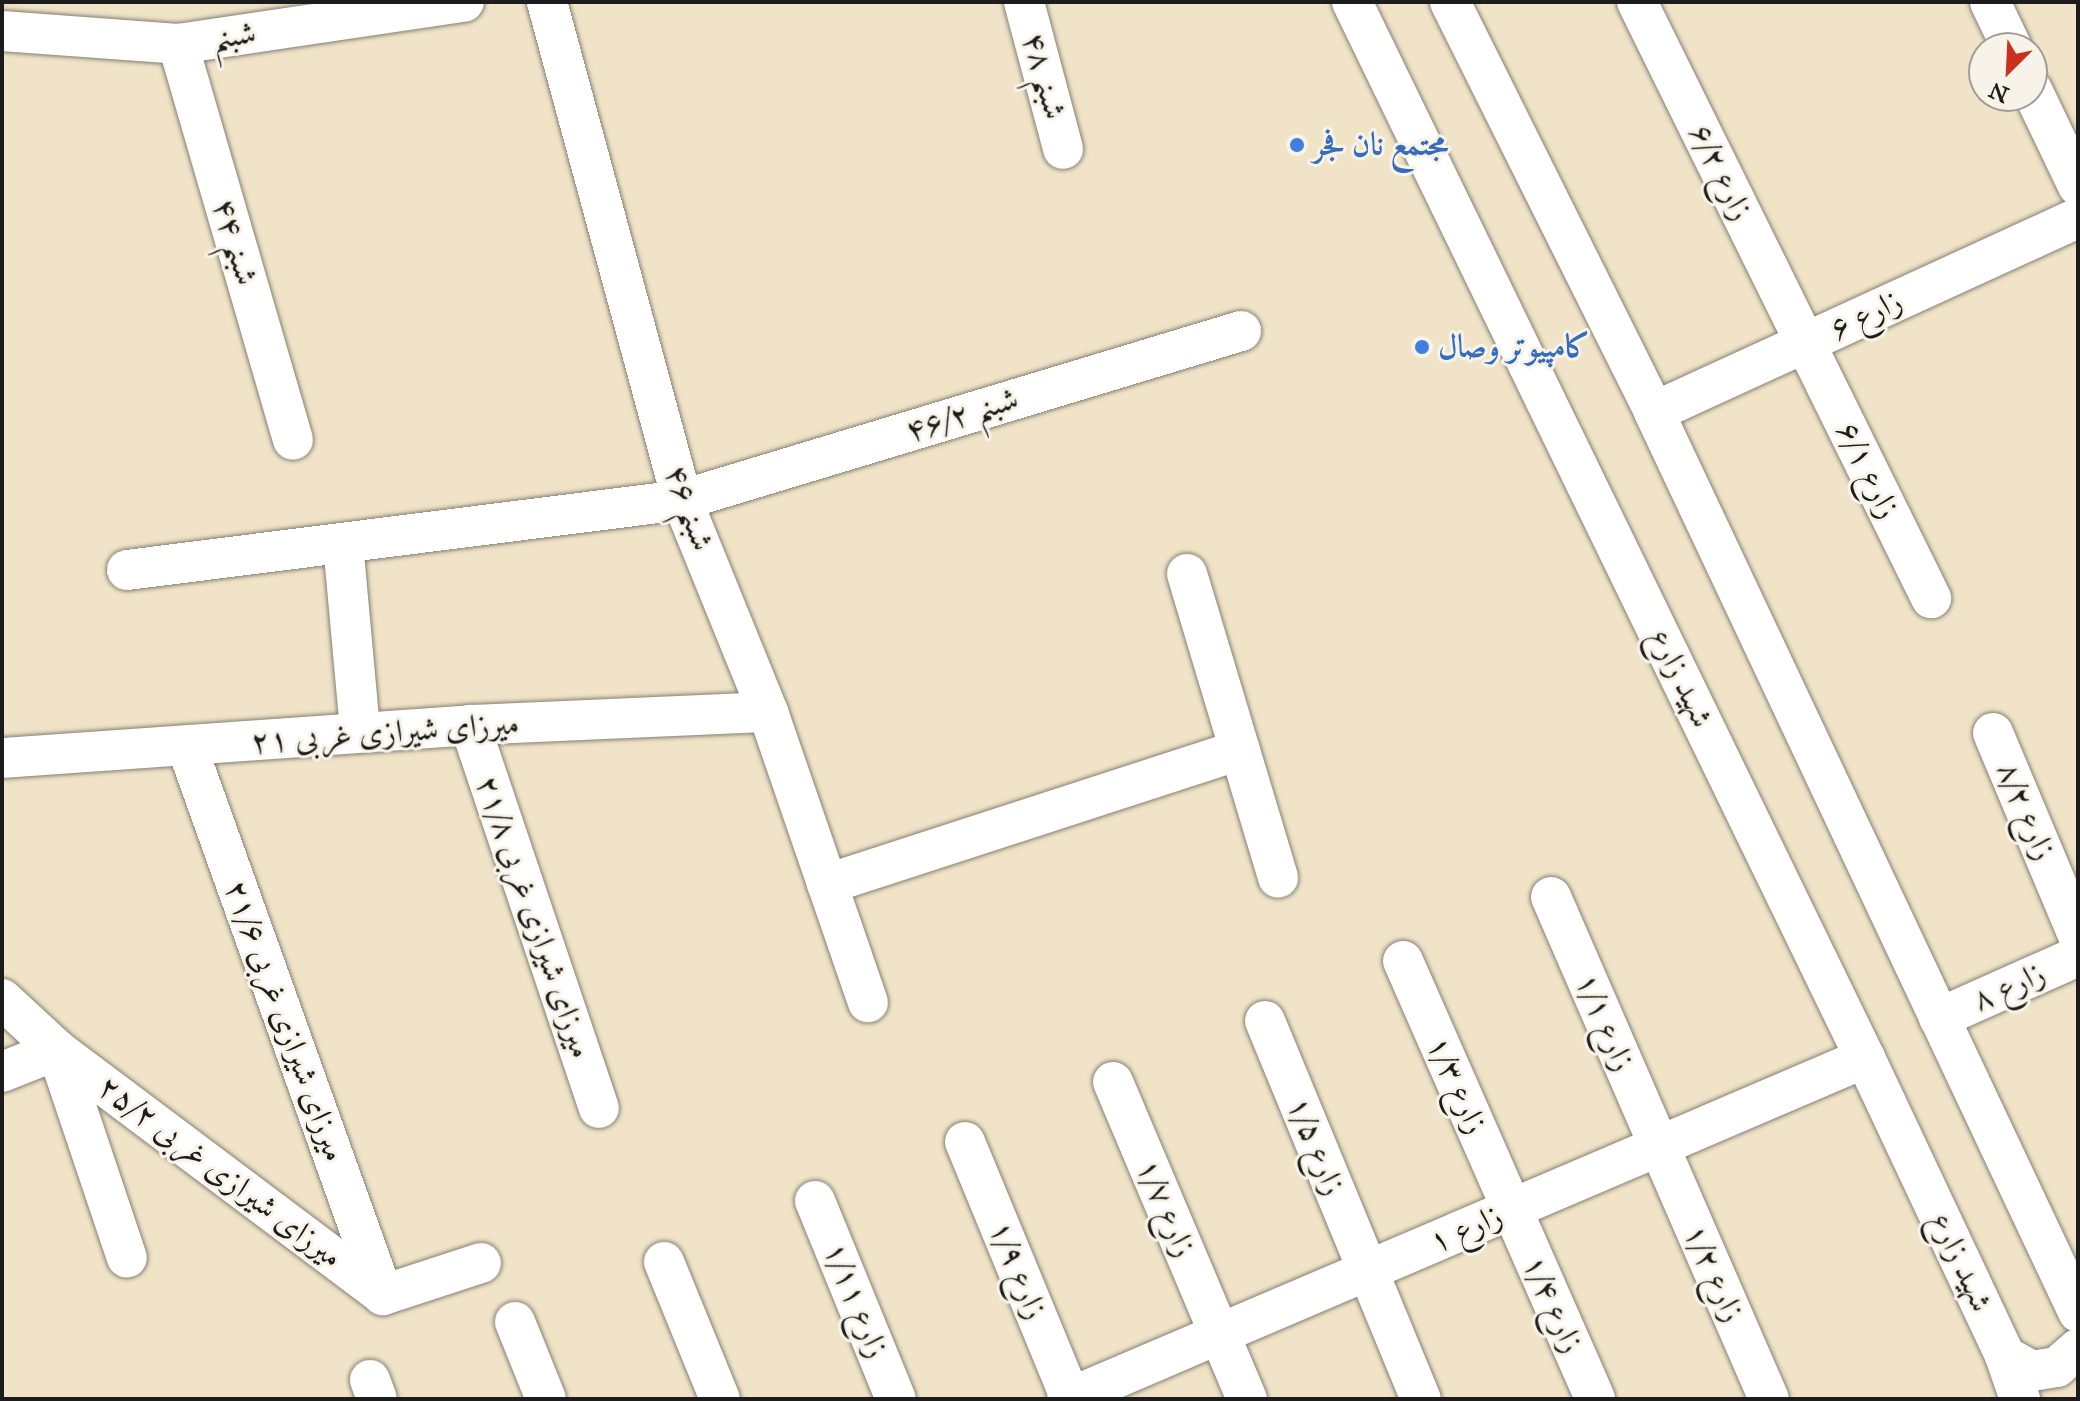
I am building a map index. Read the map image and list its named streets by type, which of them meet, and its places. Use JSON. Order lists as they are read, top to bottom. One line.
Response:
{"streets":{"street":["شبنم","۴۸ شبنم","۶/۲ زارع","شبنم ۴۴","۶ زارع","۴۶/۲ شبنم","۶/۱ زارع","۴۶ شبنم","شهید زارع","۲۱ میرزای شیرازی غربی","۸/۲ زارع","۲۱/۸ میرزای شیرازی غربی","۸ زارع","۲۱/۶ میرزای شیرازی غربی","۱/۱ زارع","۱/۳ زارع","۱/۵ زارع","۲۵/۲ میرزای شیرازی غربی","۱/۷ زارع","۱ زارع","۱/۹ زارع","۱/۲ زارع","۱/۱۱ زارع","۱/۴ زارع"]},"crossings":[["شبنم","شبنم ۴۴"],["۶/۲ زارع","۶ زارع"],["۶/۲ زارع","۶/۱ زارع"],["۶ زارع","۶/۱ زارع"],["۴۶/۲ شبنم","۴۶ شبنم"],["۴۶ شبنم","۲۱ میرزای شیرازی غربی"],["شهید زارع","۱ زارع"],["۲۱ میرزای شیرازی غربی","۲۱/۸ میرزای شیرازی غربی"],["۲۱ میرزای شیرازی غربی","۲۱/۶ میرزای شیرازی غربی"],["۲۱/۶ میرزای شیرازی غربی","۲۵/۲ میرزای شیرازی غربی"],["۱/۱ زارع","۱ زارع"],["۱/۱ زارع","۱/۲ زارع"],["۱/۳ زارع","۱ زارع"],["۱/۳ زارع","۱/۴ زارع"],["۱/۵ زارع","۱ زارع"],["۱/۷ زارع","۱ زارع"],["۱ زارع","۱/۹ زارع"],["۱ زارع","۱/۲ زارع"],["۱ زارع","۱/۴ زارع"]],"places":["مجتمع نان فجر","کامپیوتر وصال"],"north":"bottom left"}
